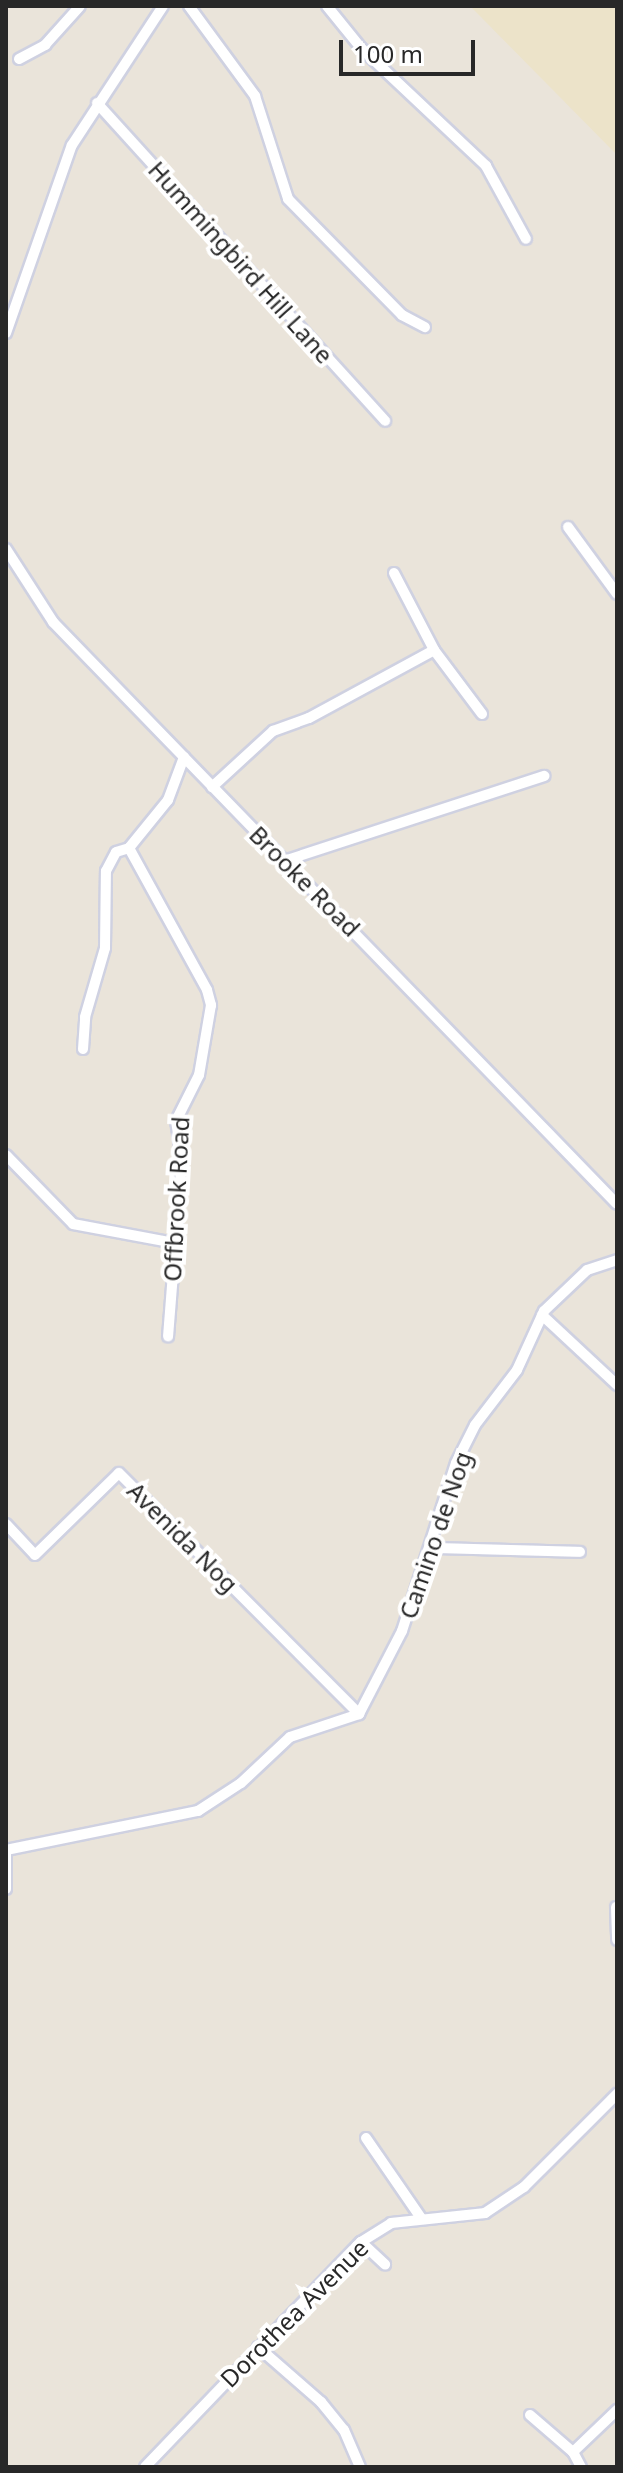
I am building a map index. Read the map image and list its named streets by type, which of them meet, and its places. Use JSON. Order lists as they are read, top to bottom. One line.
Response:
{"streets":{"street":["Hummingbird Hill Lane","Brooke Road","Offbrook Road","Camino de Nog","Avenida Nog","Dorothea Avenue"]},"crossings":[["Camino de Nog","Avenida Nog"]],"scale_bar":"100 m"}
